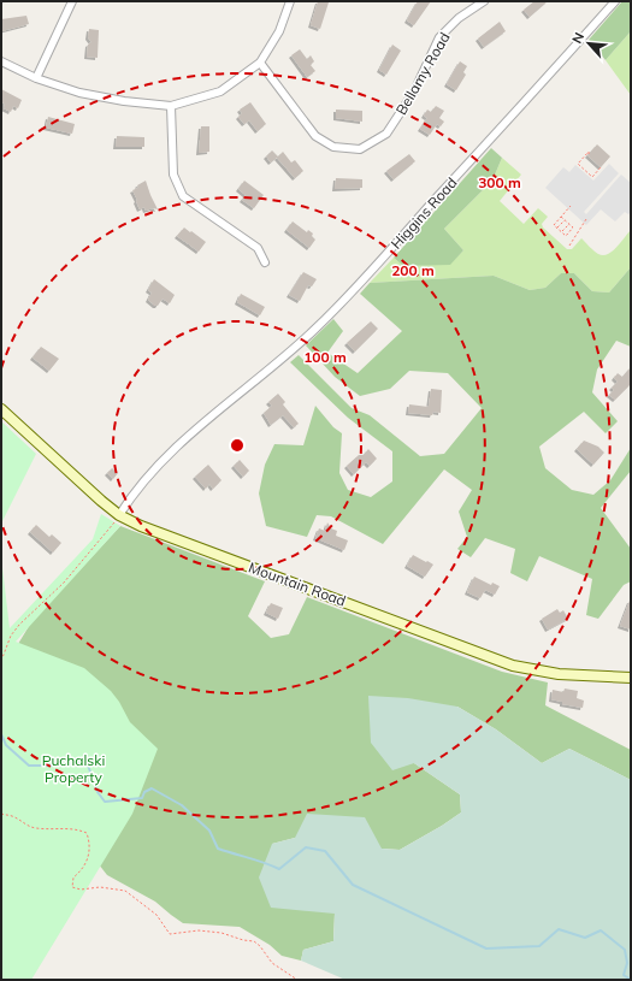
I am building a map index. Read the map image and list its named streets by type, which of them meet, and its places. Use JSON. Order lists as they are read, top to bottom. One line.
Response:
{"streets":{"main road":["Mountain Road"],"street":["Bellamy Road","Higgins Road"]},"crossings":[["Higgins Road","Mountain Road"]],"parks":["Puchalski Property"],"north":"top left","rings":["300 m","200 m","100 m"]}
